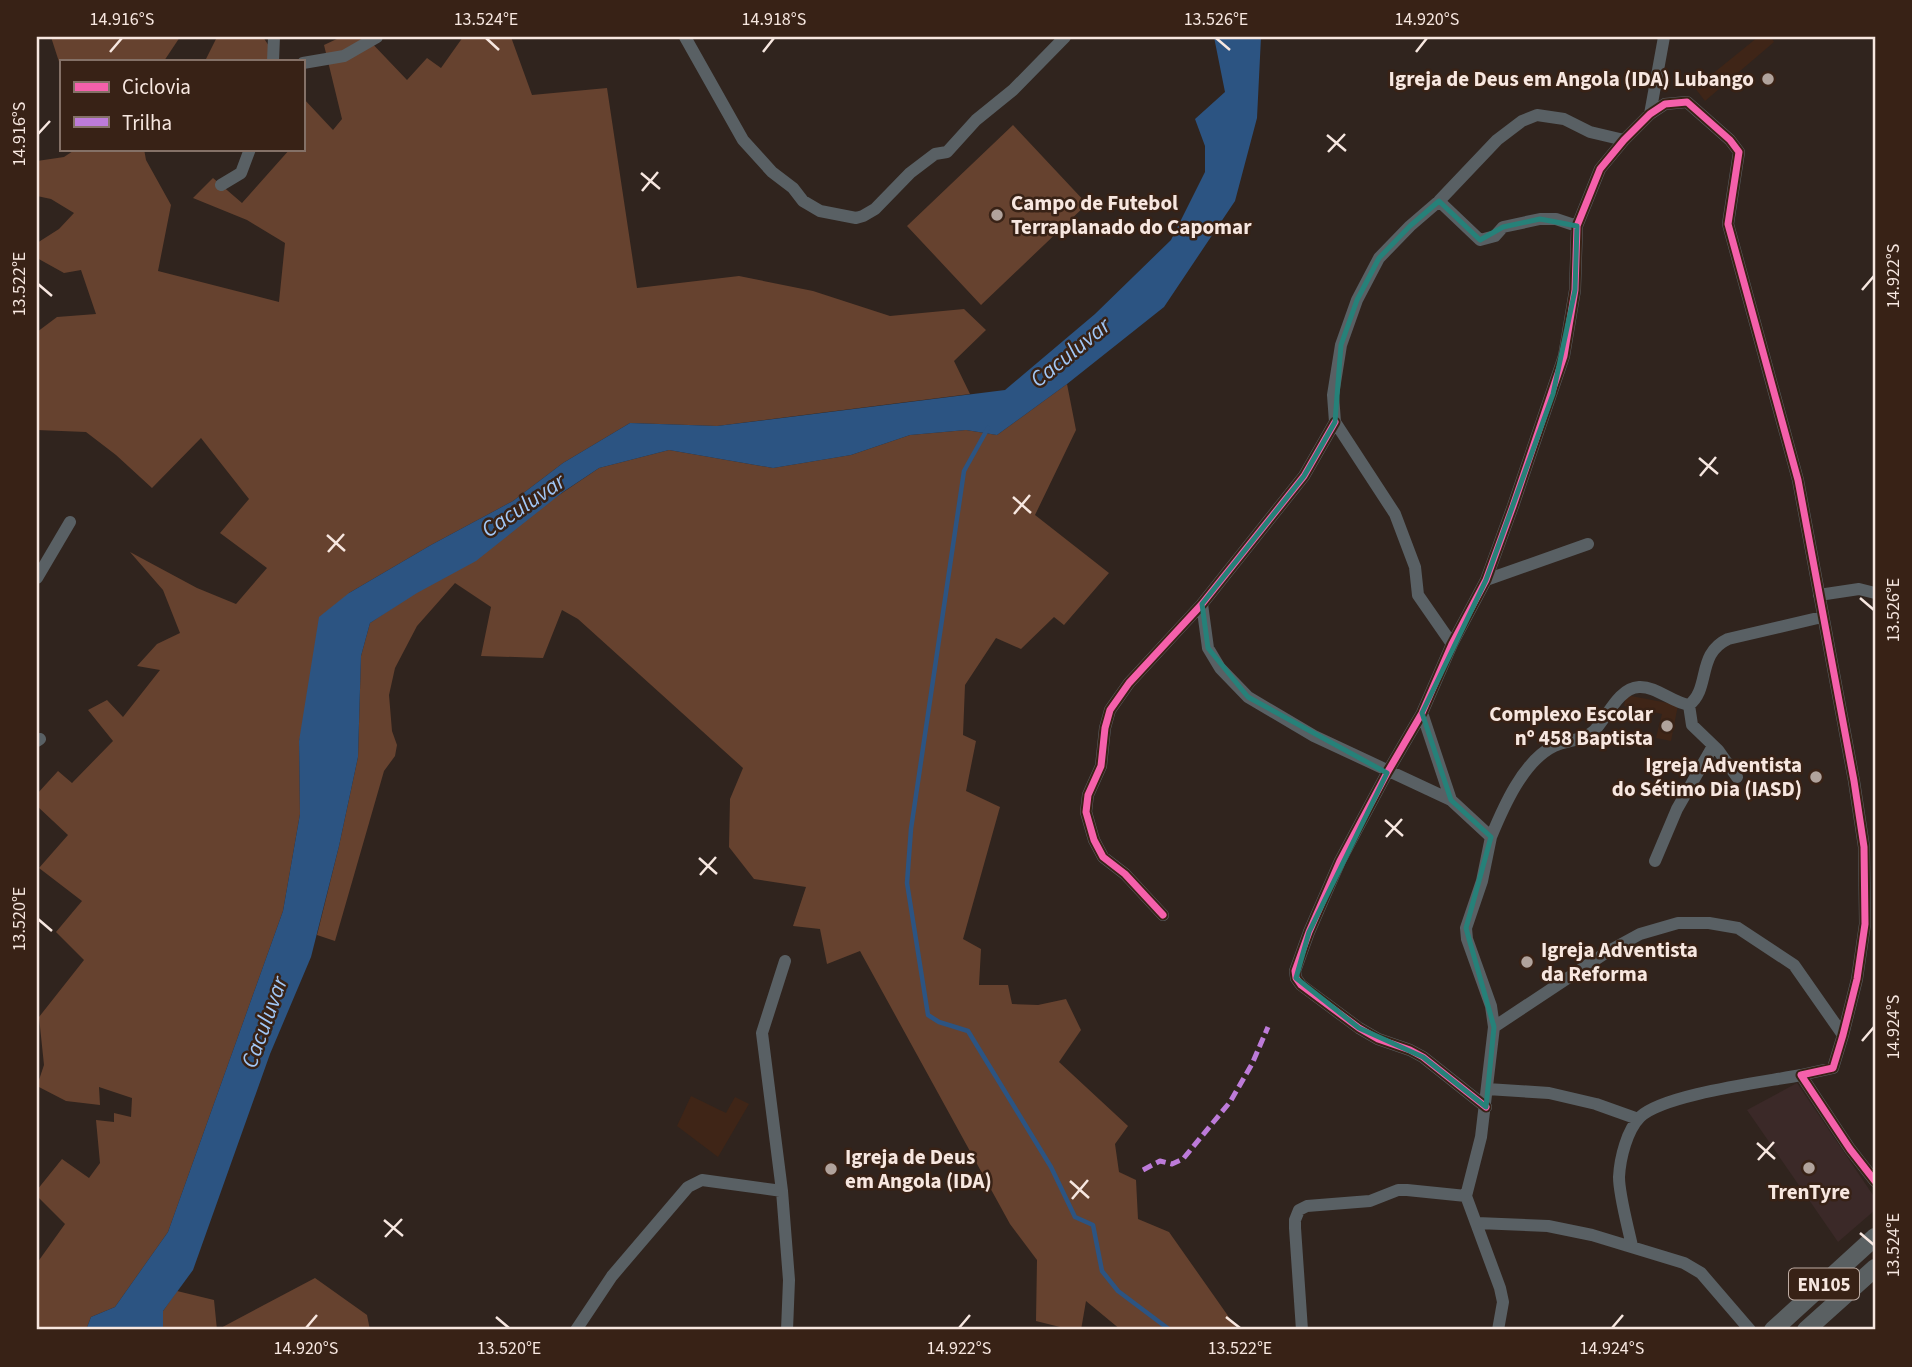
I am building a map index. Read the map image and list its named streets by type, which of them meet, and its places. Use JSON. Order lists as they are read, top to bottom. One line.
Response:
{"streets":{"main road":["EN105"]},"water":["Caculuvar"],"places":["Igreja de Deus em Angola (IDA) Lubango","Campo de Futebol Terraplanado do Capomar","Complexo Escolar nº 458 Baptista","Igreja Adventista do Sétimo Dia (IASD)","Igreja Adventista da Reforma","TrenTyre","Igreja de Deus em Angola (IDA)"],"legend":["Ciclovia","Trilha"],"coordinates":["14.916°S","13.524°E","14.918°S","13.526°E","14.920°S","14.922°S","13.522°E","13.520°E","14.924°S"]}
